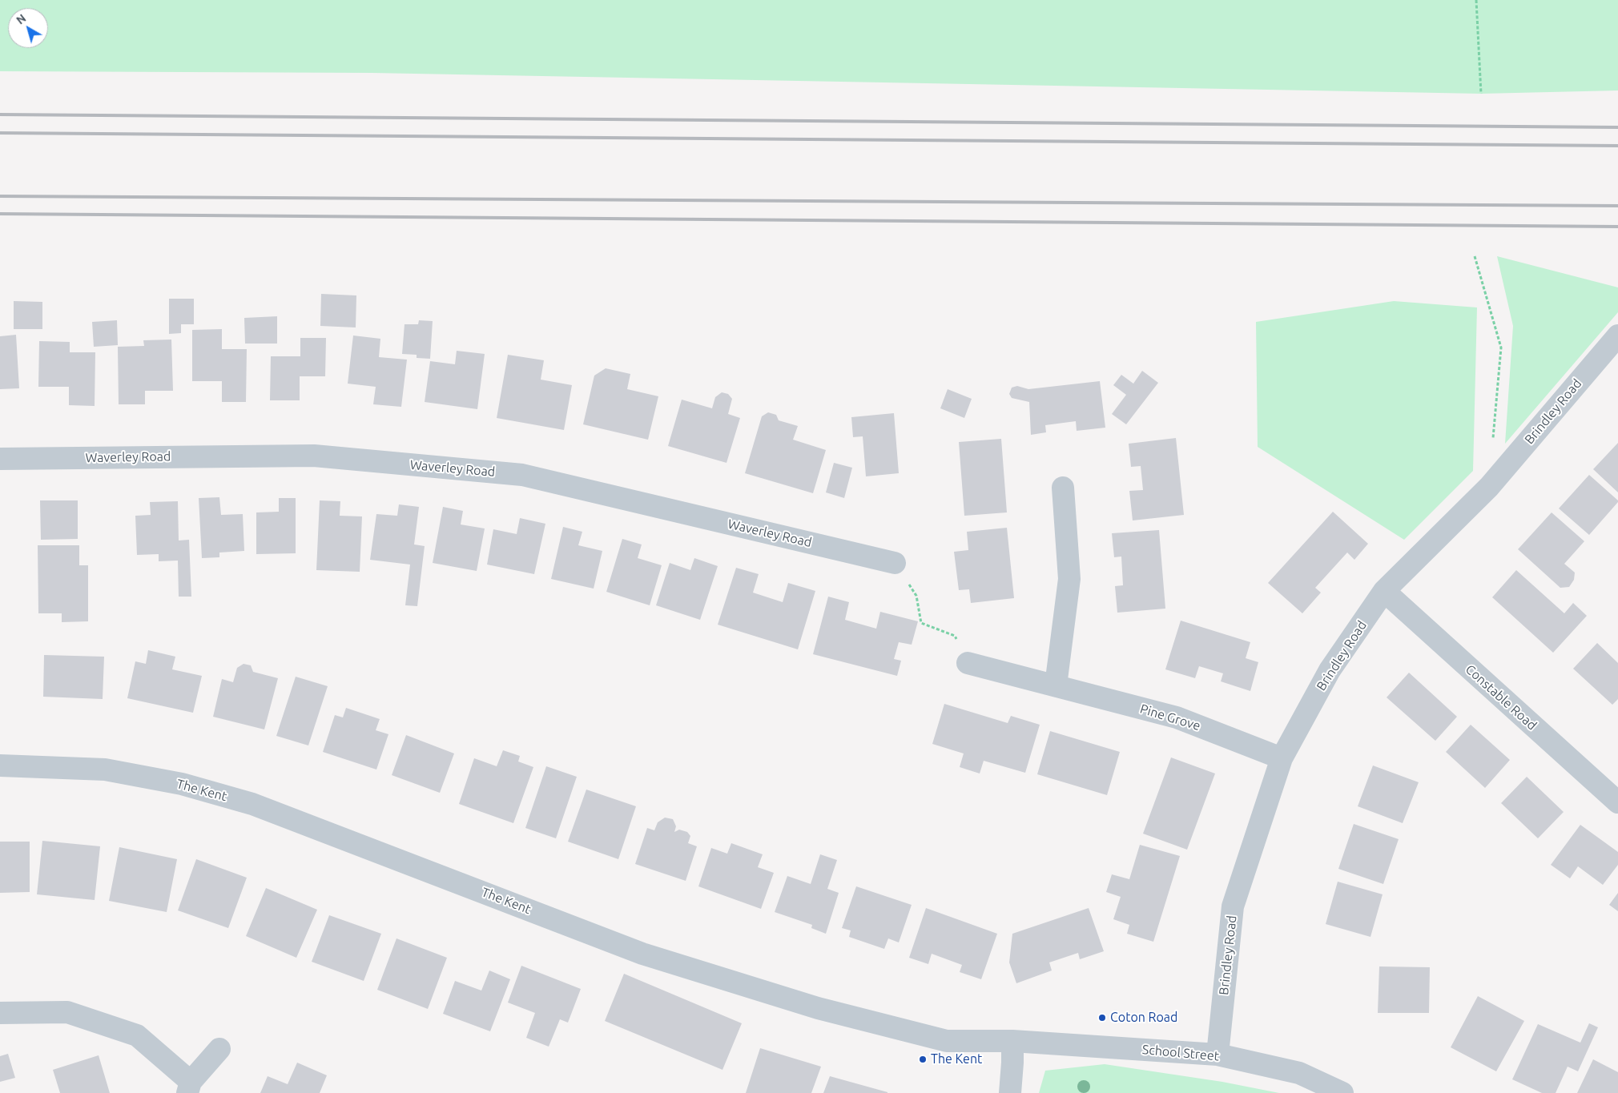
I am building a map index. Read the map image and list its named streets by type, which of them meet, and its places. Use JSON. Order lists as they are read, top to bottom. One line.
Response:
{"streets":{"street":["Brindley Road","Waverley Road","Constable Road","Pine Grove","The Kent","School Street"]},"crossings":[["Brindley Road","Constable Road"],["Brindley Road","Pine Grove"],["Brindley Road","School Street"],["The Kent","School Street"]],"places":["Coton Road","The Kent"],"north":"top left"}
